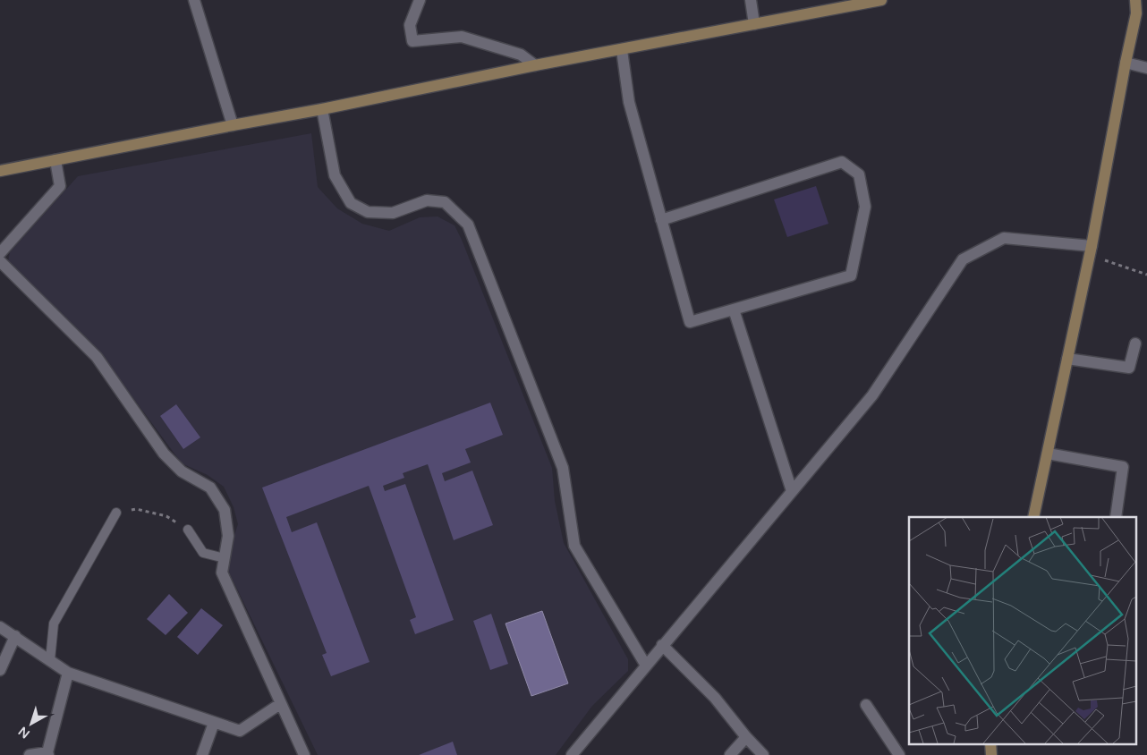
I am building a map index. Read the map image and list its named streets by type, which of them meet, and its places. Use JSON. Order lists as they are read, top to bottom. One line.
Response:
{"north":"bottom left"}
